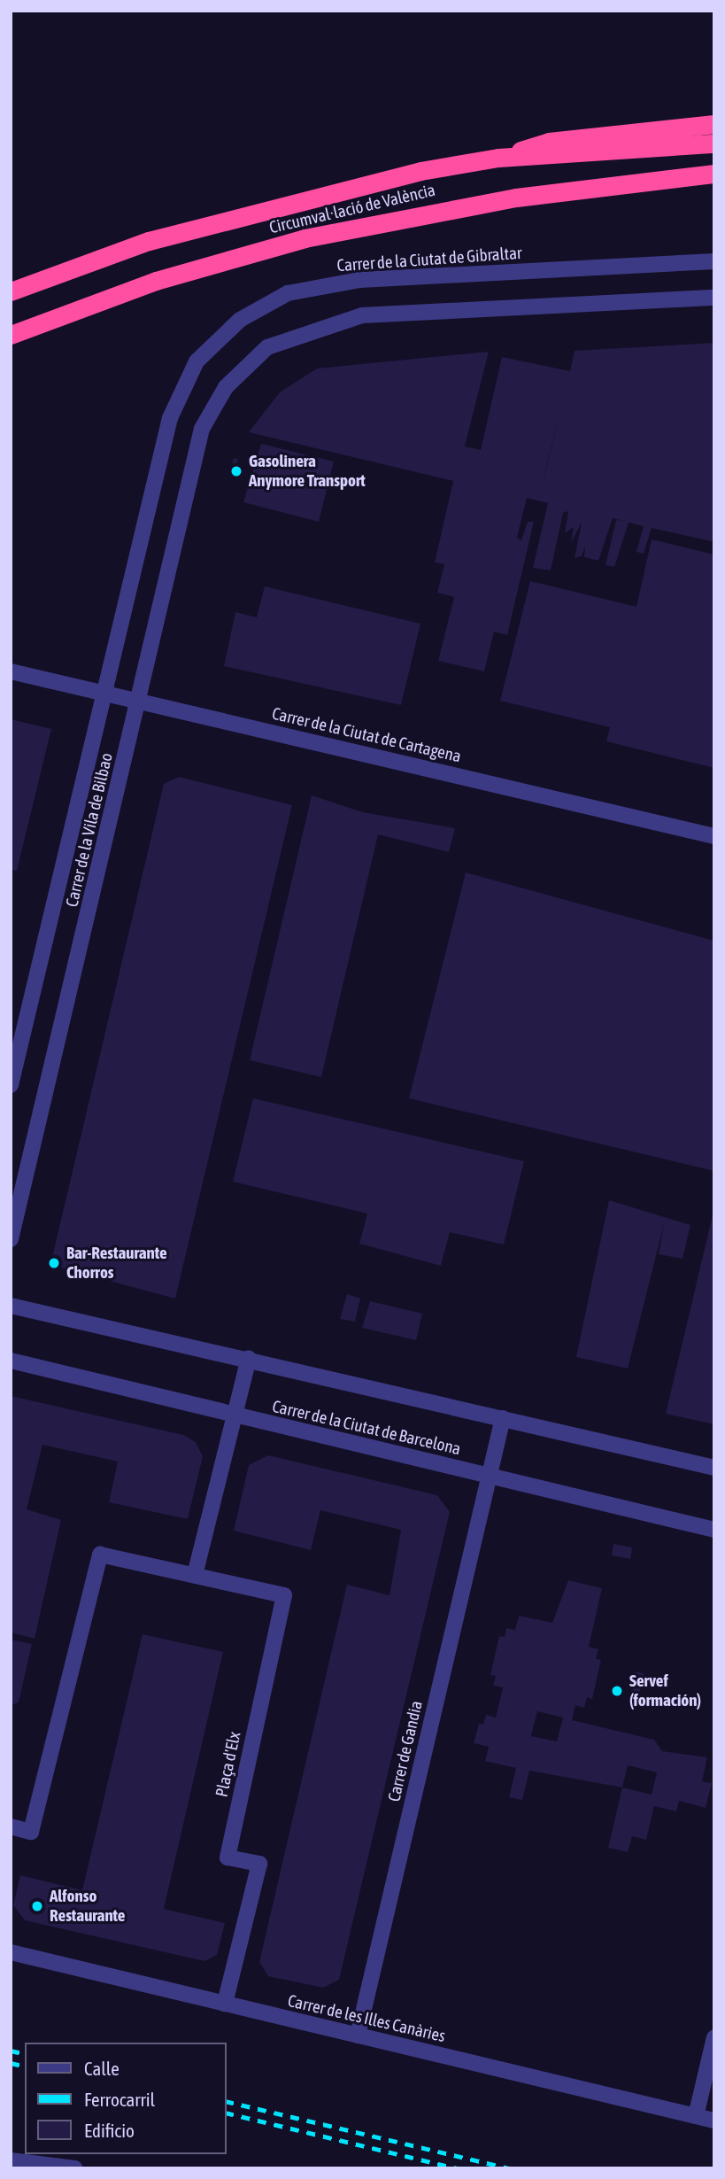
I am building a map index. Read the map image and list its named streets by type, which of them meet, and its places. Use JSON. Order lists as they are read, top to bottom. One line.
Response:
{"streets":{"highway":["Circumval·lació de València"],"street":["Carrer de la Ciutat de Gibraltar","Carrer de la Ciutat de Cartagena","Carrer de la Vila de Bilbao","Carrer de la Ciutat de Barcelona","Carrer de Gandia","Plaça d'Elx","Carrer de les Illes Canàries"]},"crossings":[["Carrer de la Ciutat de Gibraltar","Carrer de la Vila de Bilbao"],["Carrer de la Ciutat de Cartagena","Carrer de la Vila de Bilbao"],["Carrer de la Ciutat de Barcelona","Carrer de Gandia"],["Carrer de Gandia","Carrer de les Illes Canàries"],["Plaça d'Elx","Carrer de les Illes Canàries"]],"places":["Gasolinera Anymore Transport","Bar-Restaurante Chorros","Servef (formación)","Alfonso Restaurante"],"legend":["Calle","Ferrocarril","Edificio"]}
